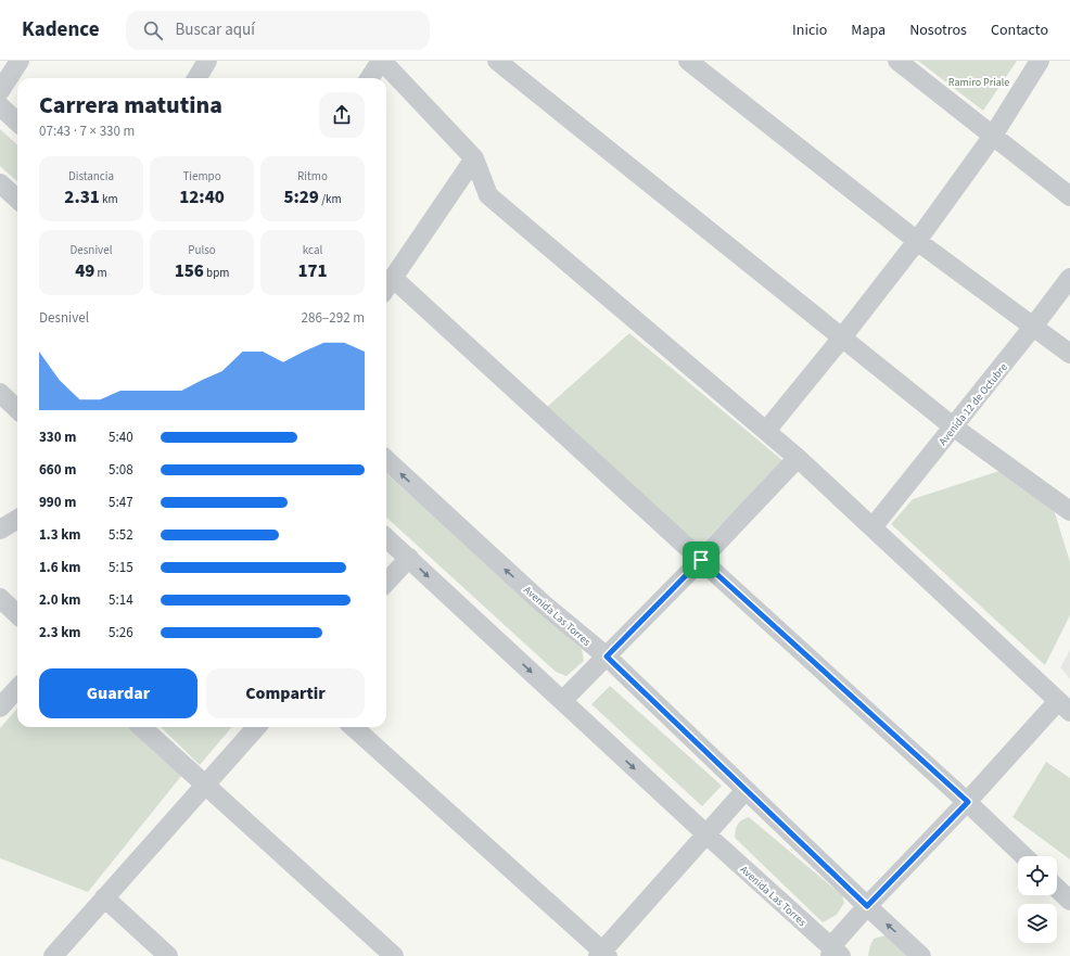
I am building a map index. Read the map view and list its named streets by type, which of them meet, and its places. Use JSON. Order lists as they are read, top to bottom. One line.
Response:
{"streets":{"street":["Avenida 12 de Octubre","Avenida Las Torres"]},"parks":["Ramiro Priale"],"page":{"header":"Kadence","search":"Buscar aquí","nav":["Inicio","Mapa","Nosotros","Contacto"],"heading":["Carrera matutina","07:43 · 7 × 330 m"],"stats":[["Distancia","2.31 km"],["Tiempo","12:40"],["Ritmo","5:29 /km"],["Desnivel","49 m"],["Pulso","156 bpm"],["kcal","171"]],"chart":["Desnivel","286–292 m"],"list":[{"name":"330 m","note":"5:40"},{"name":"660 m","note":"5:08"},{"name":"990 m","note":"5:47"},{"name":"1.3 km","note":"5:52"},{"name":"1.6 km","note":"5:15"},{"name":"2.0 km","note":"5:14"},{"name":"2.3 km","note":"5:26"}],"buttons":["Guardar","Compartir"]}}
